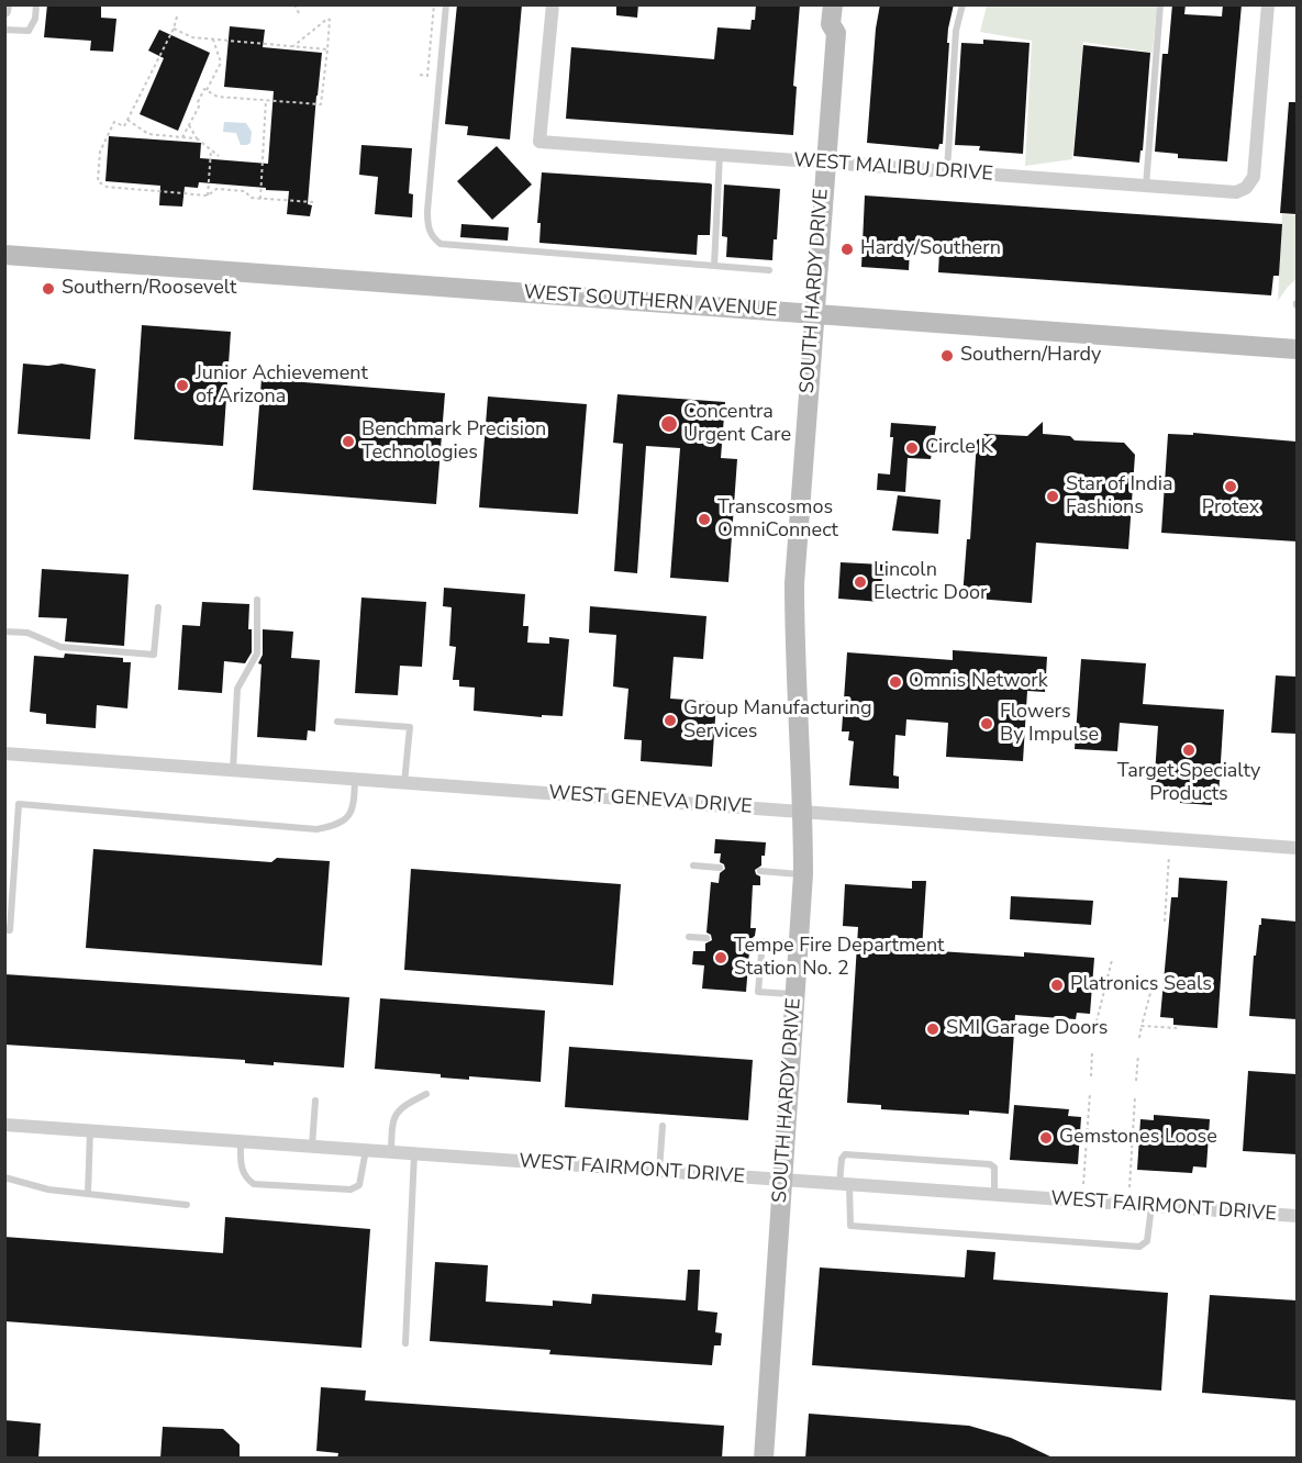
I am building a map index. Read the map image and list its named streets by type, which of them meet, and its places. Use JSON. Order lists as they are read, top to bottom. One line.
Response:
{"streets":{"street":["WEST MALIBU DRIVE","SOUTH HARDY DRIVE","WEST SOUTHERN AVENUE","WEST GENEVA DRIVE","WEST FAIRMONT DRIVE"]},"crossings":[["WEST MALIBU DRIVE","SOUTH HARDY DRIVE"],["SOUTH HARDY DRIVE","WEST SOUTHERN AVENUE"],["SOUTH HARDY DRIVE","WEST GENEVA DRIVE"],["SOUTH HARDY DRIVE","WEST FAIRMONT DRIVE"]],"places":["Hardy/Southern","Southern/Roosevelt","Southern/Hardy","Junior Achievement of Arizona","Concentra Urgent Care","Benchmark Precision Technologies","Circle K","Protex","Star of India Fashions","Transcosmos OmniConnect","Lincoln Electric Door","Omnis Network","Group Manufacturing Services","Flowers By Impulse","Target Specialty Products","Tempe Fire Department Station No. 2","Platronics Seals","SMI Garage Doors","Gemstones Loose"]}
